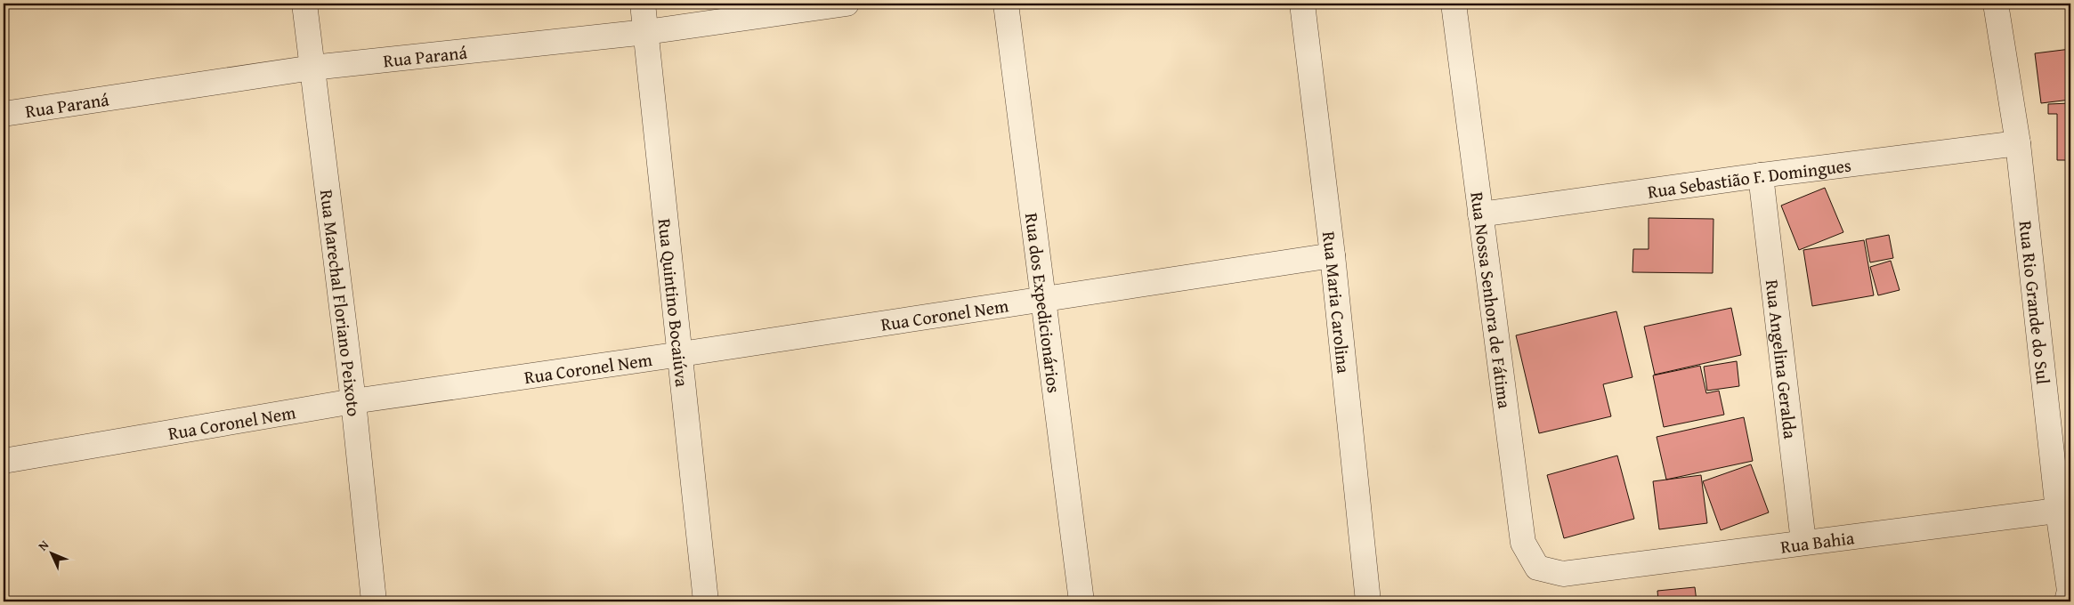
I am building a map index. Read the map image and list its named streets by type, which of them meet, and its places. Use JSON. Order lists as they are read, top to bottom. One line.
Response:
{"streets":{"street":["Rua Paraná","Rua Sebastião F. Domingues","Rua Nossa Senhora de Fátima","Rua Marechal Floriano Peixoto","Rua Quintino Bocaiúva","Rua dos Expedicionários","Rua Maria Carolina","Rua Rio Grande do Sul","Rua Coronel Nem","Rua Angelina Geralda","Rua Bahia"]},"crossings":[["Rua Paraná","Rua Marechal Floriano Peixoto"],["Rua Paraná","Rua Quintino Bocaiúva"],["Rua Sebastião F. Domingues","Rua Nossa Senhora de Fátima"],["Rua Sebastião F. Domingues","Rua Rio Grande do Sul"],["Rua Sebastião F. Domingues","Rua Angelina Geralda"],["Rua Nossa Senhora de Fátima","Rua Bahia"],["Rua Marechal Floriano Peixoto","Rua Coronel Nem"],["Rua Quintino Bocaiúva","Rua Coronel Nem"],["Rua dos Expedicionários","Rua Coronel Nem"],["Rua Maria Carolina","Rua Coronel Nem"],["Rua Rio Grande do Sul","Rua Bahia"],["Rua Angelina Geralda","Rua Bahia"]],"north":"top left"}
